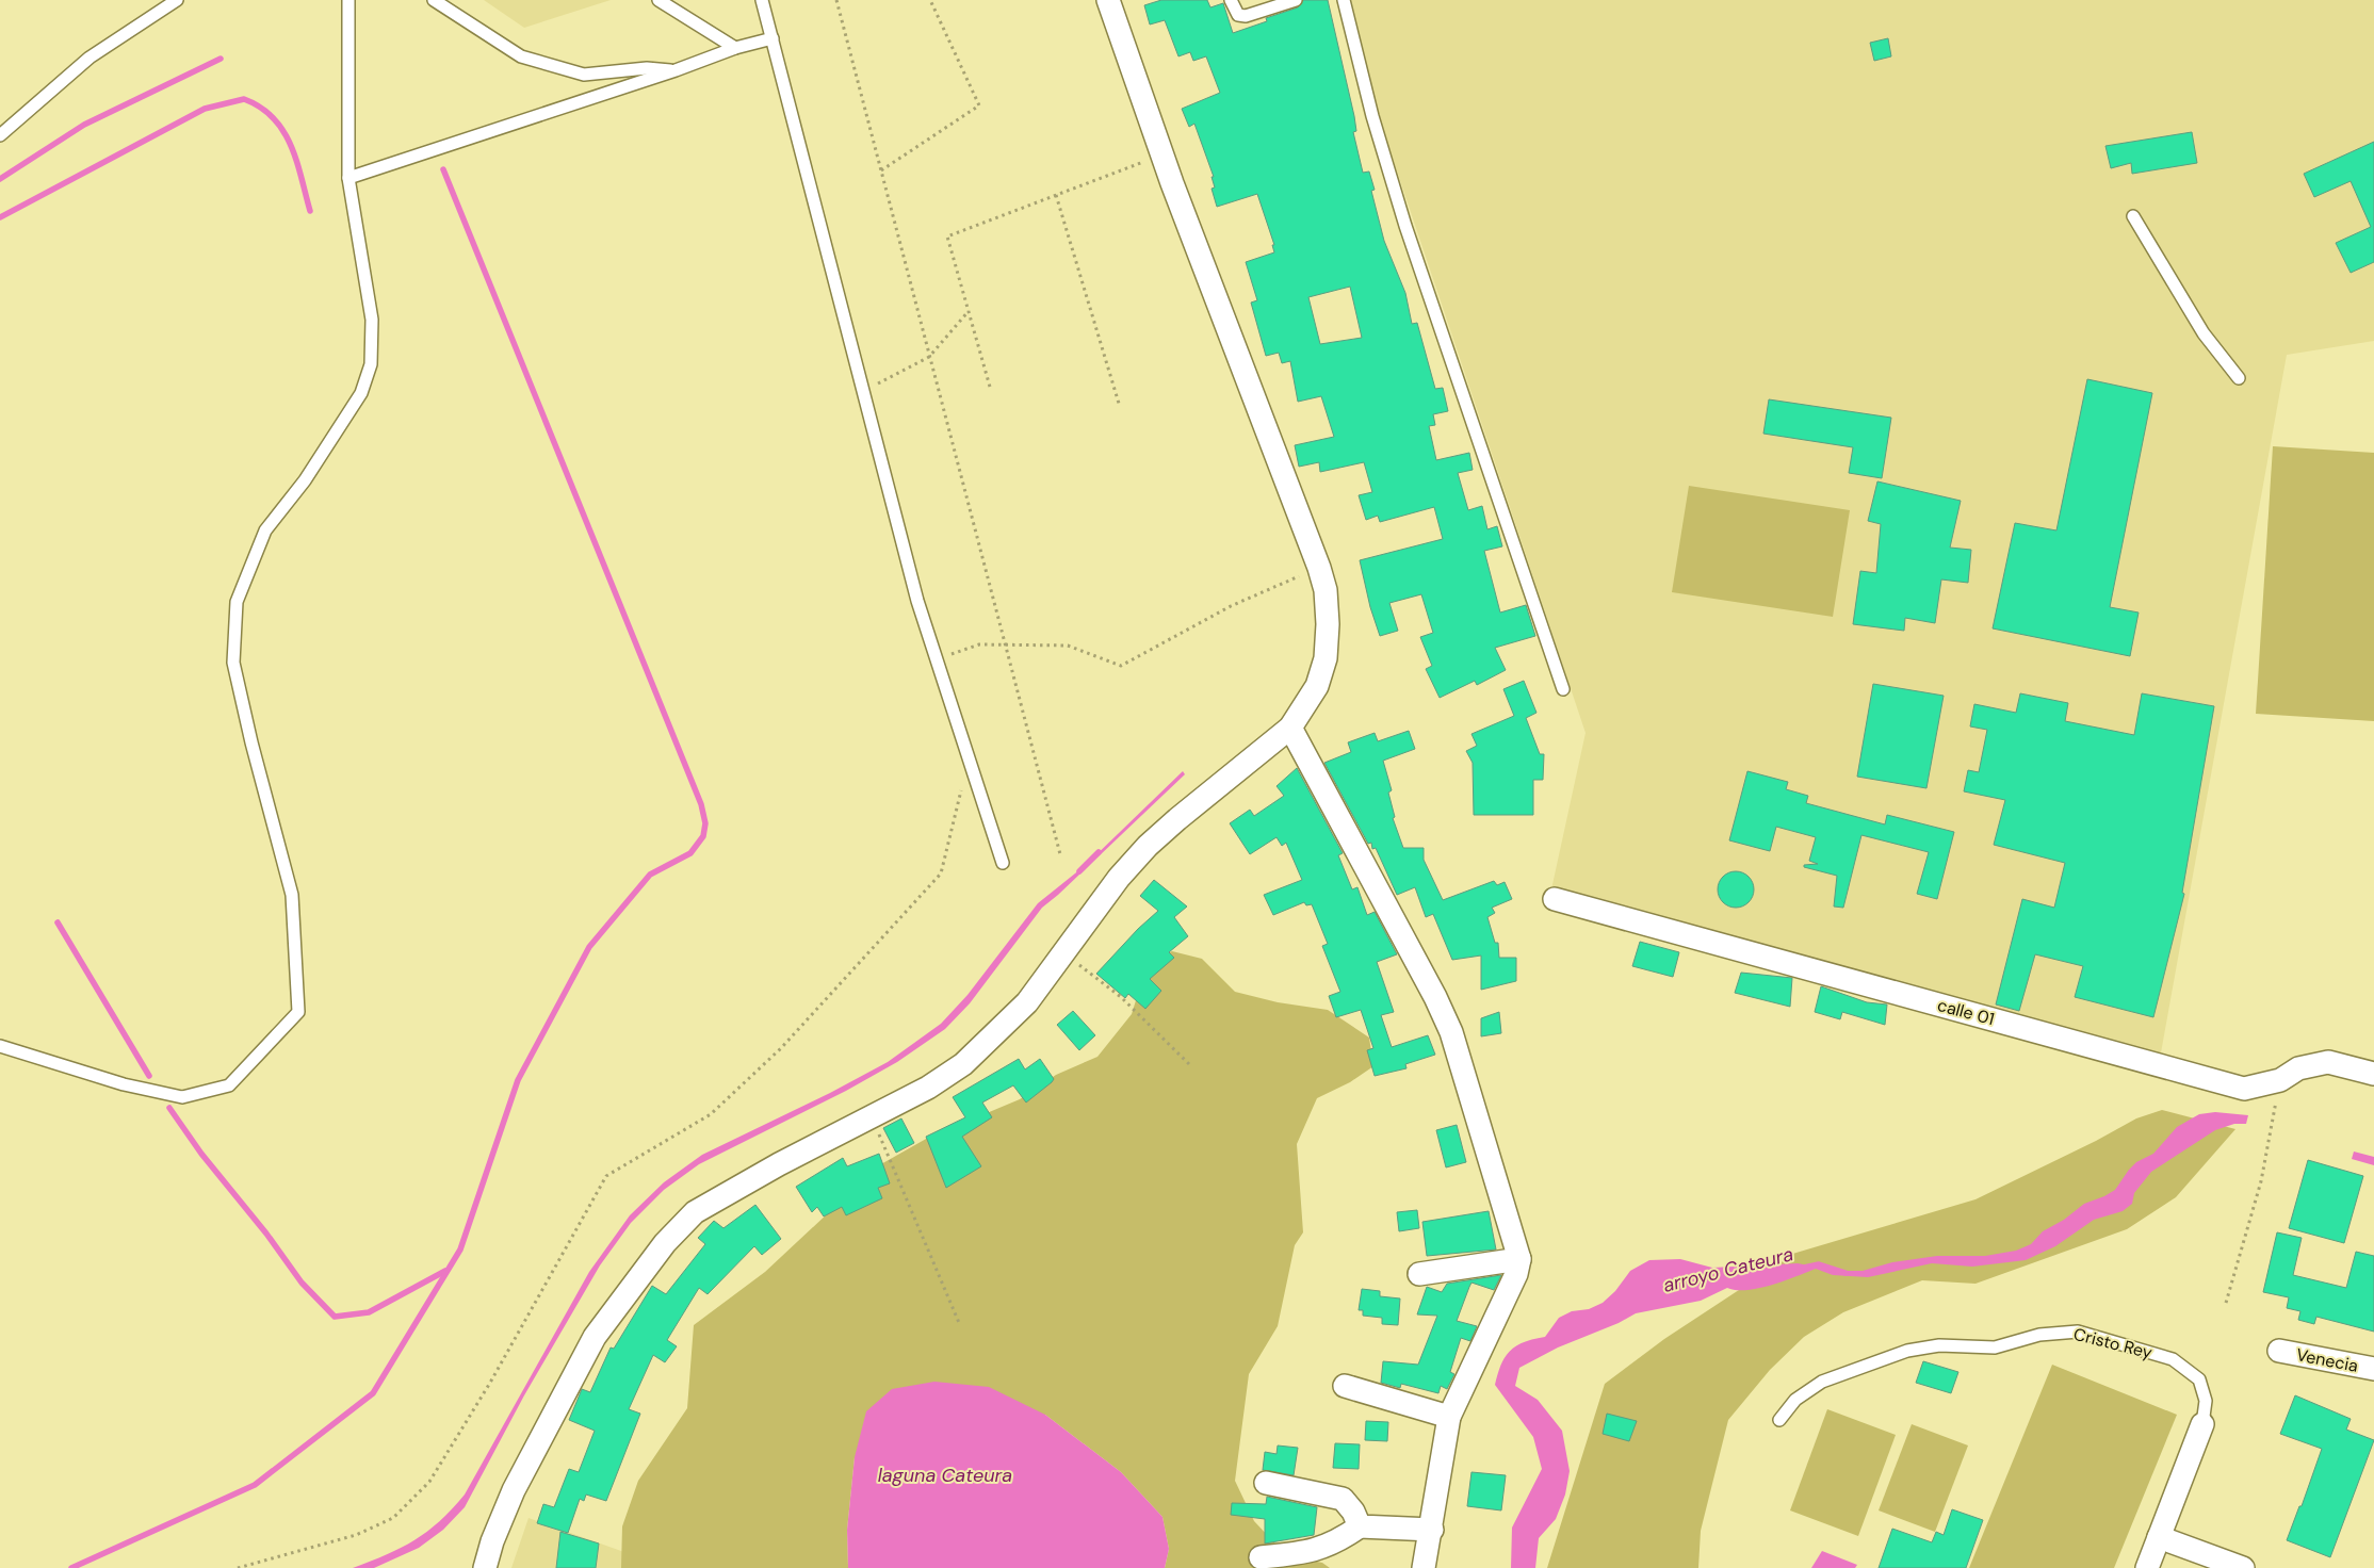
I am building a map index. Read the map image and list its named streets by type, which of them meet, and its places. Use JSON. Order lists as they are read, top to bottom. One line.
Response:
{"streets":{"street":["calle 01","Cristo Rey","Venecia"]},"water":["arroyo Cateura","laguna Cateura"]}
